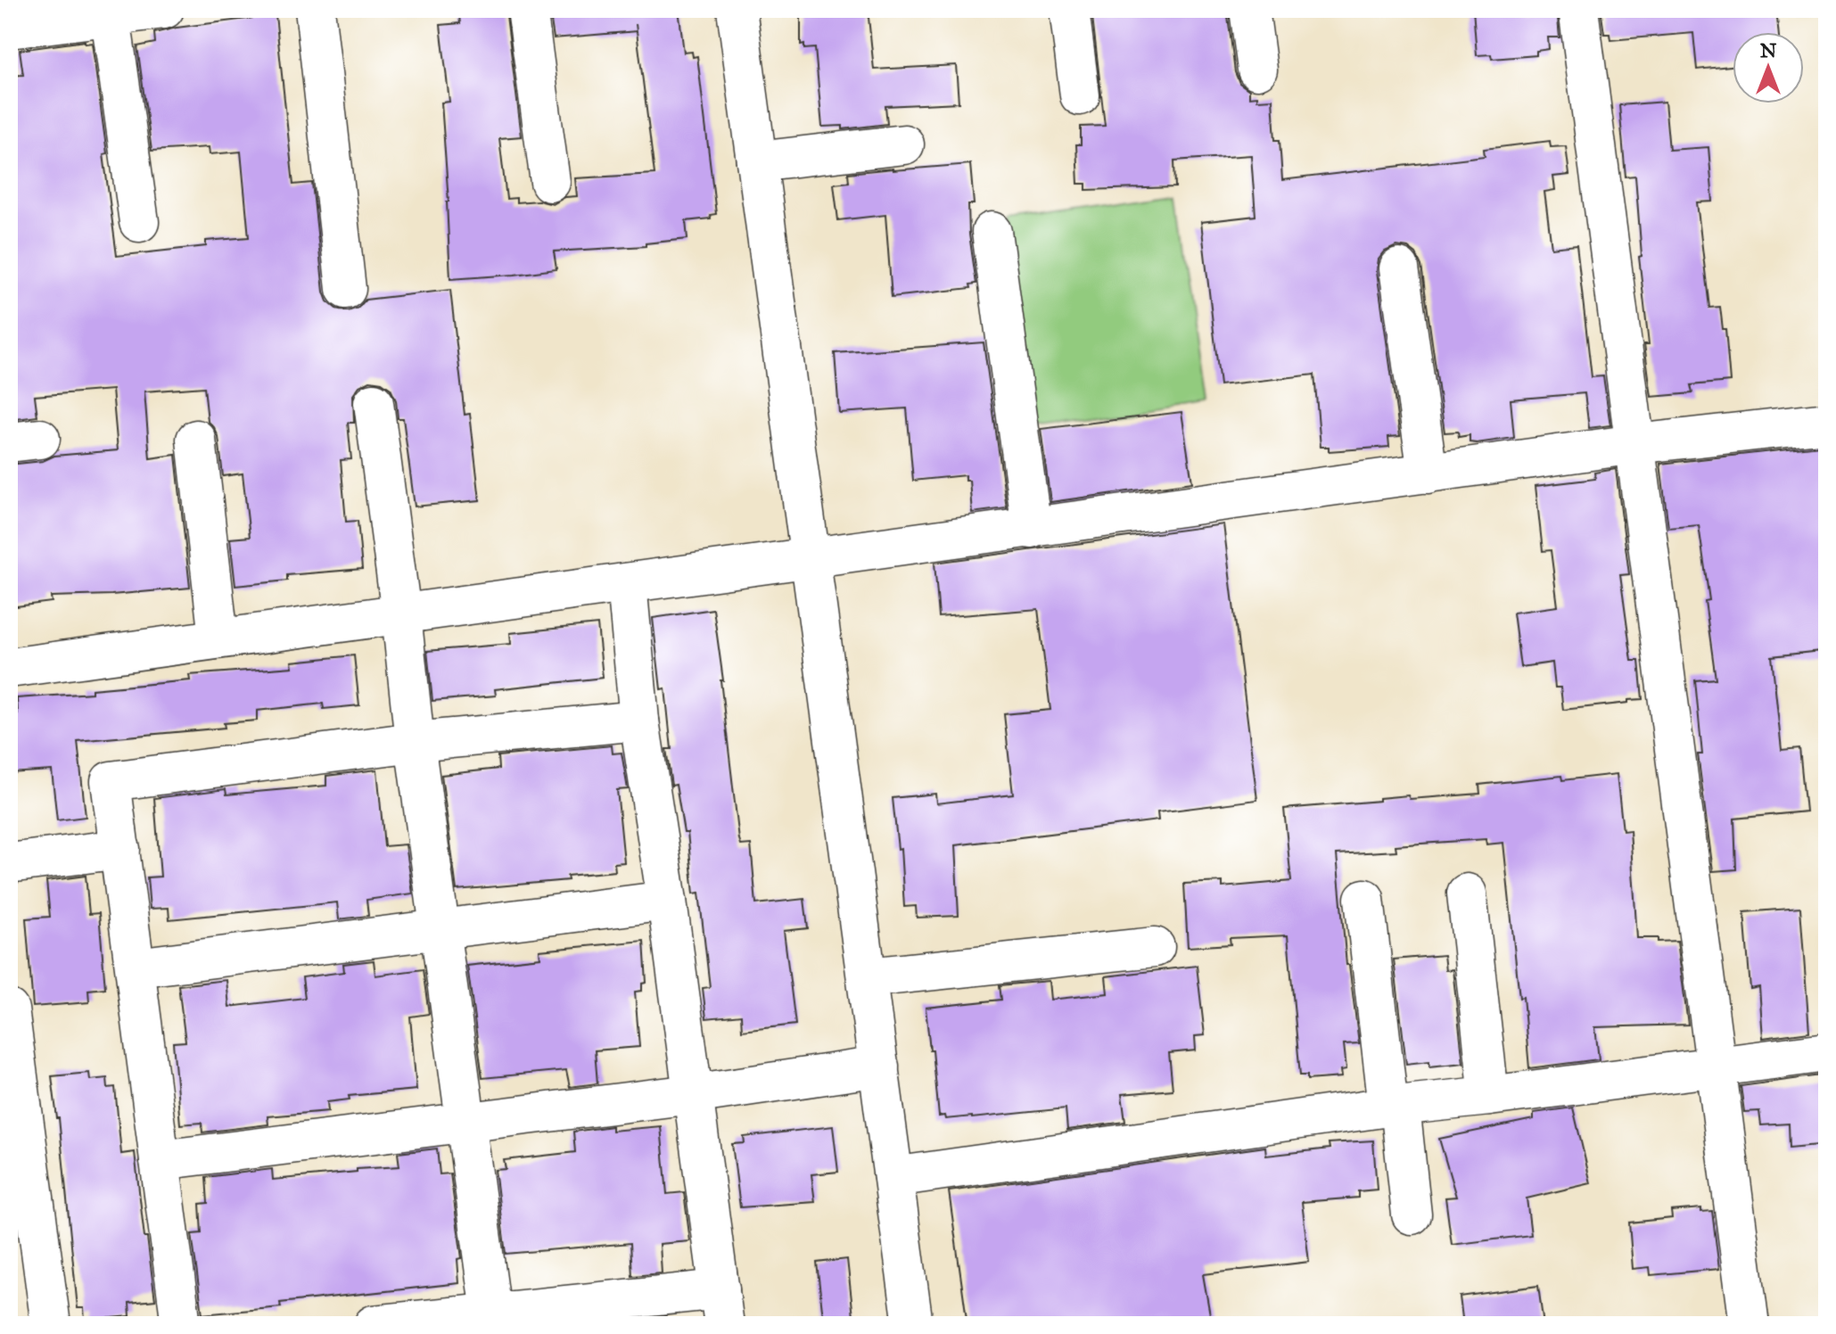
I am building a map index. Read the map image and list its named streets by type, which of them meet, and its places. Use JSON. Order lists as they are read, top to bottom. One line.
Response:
{"north":"top"}
